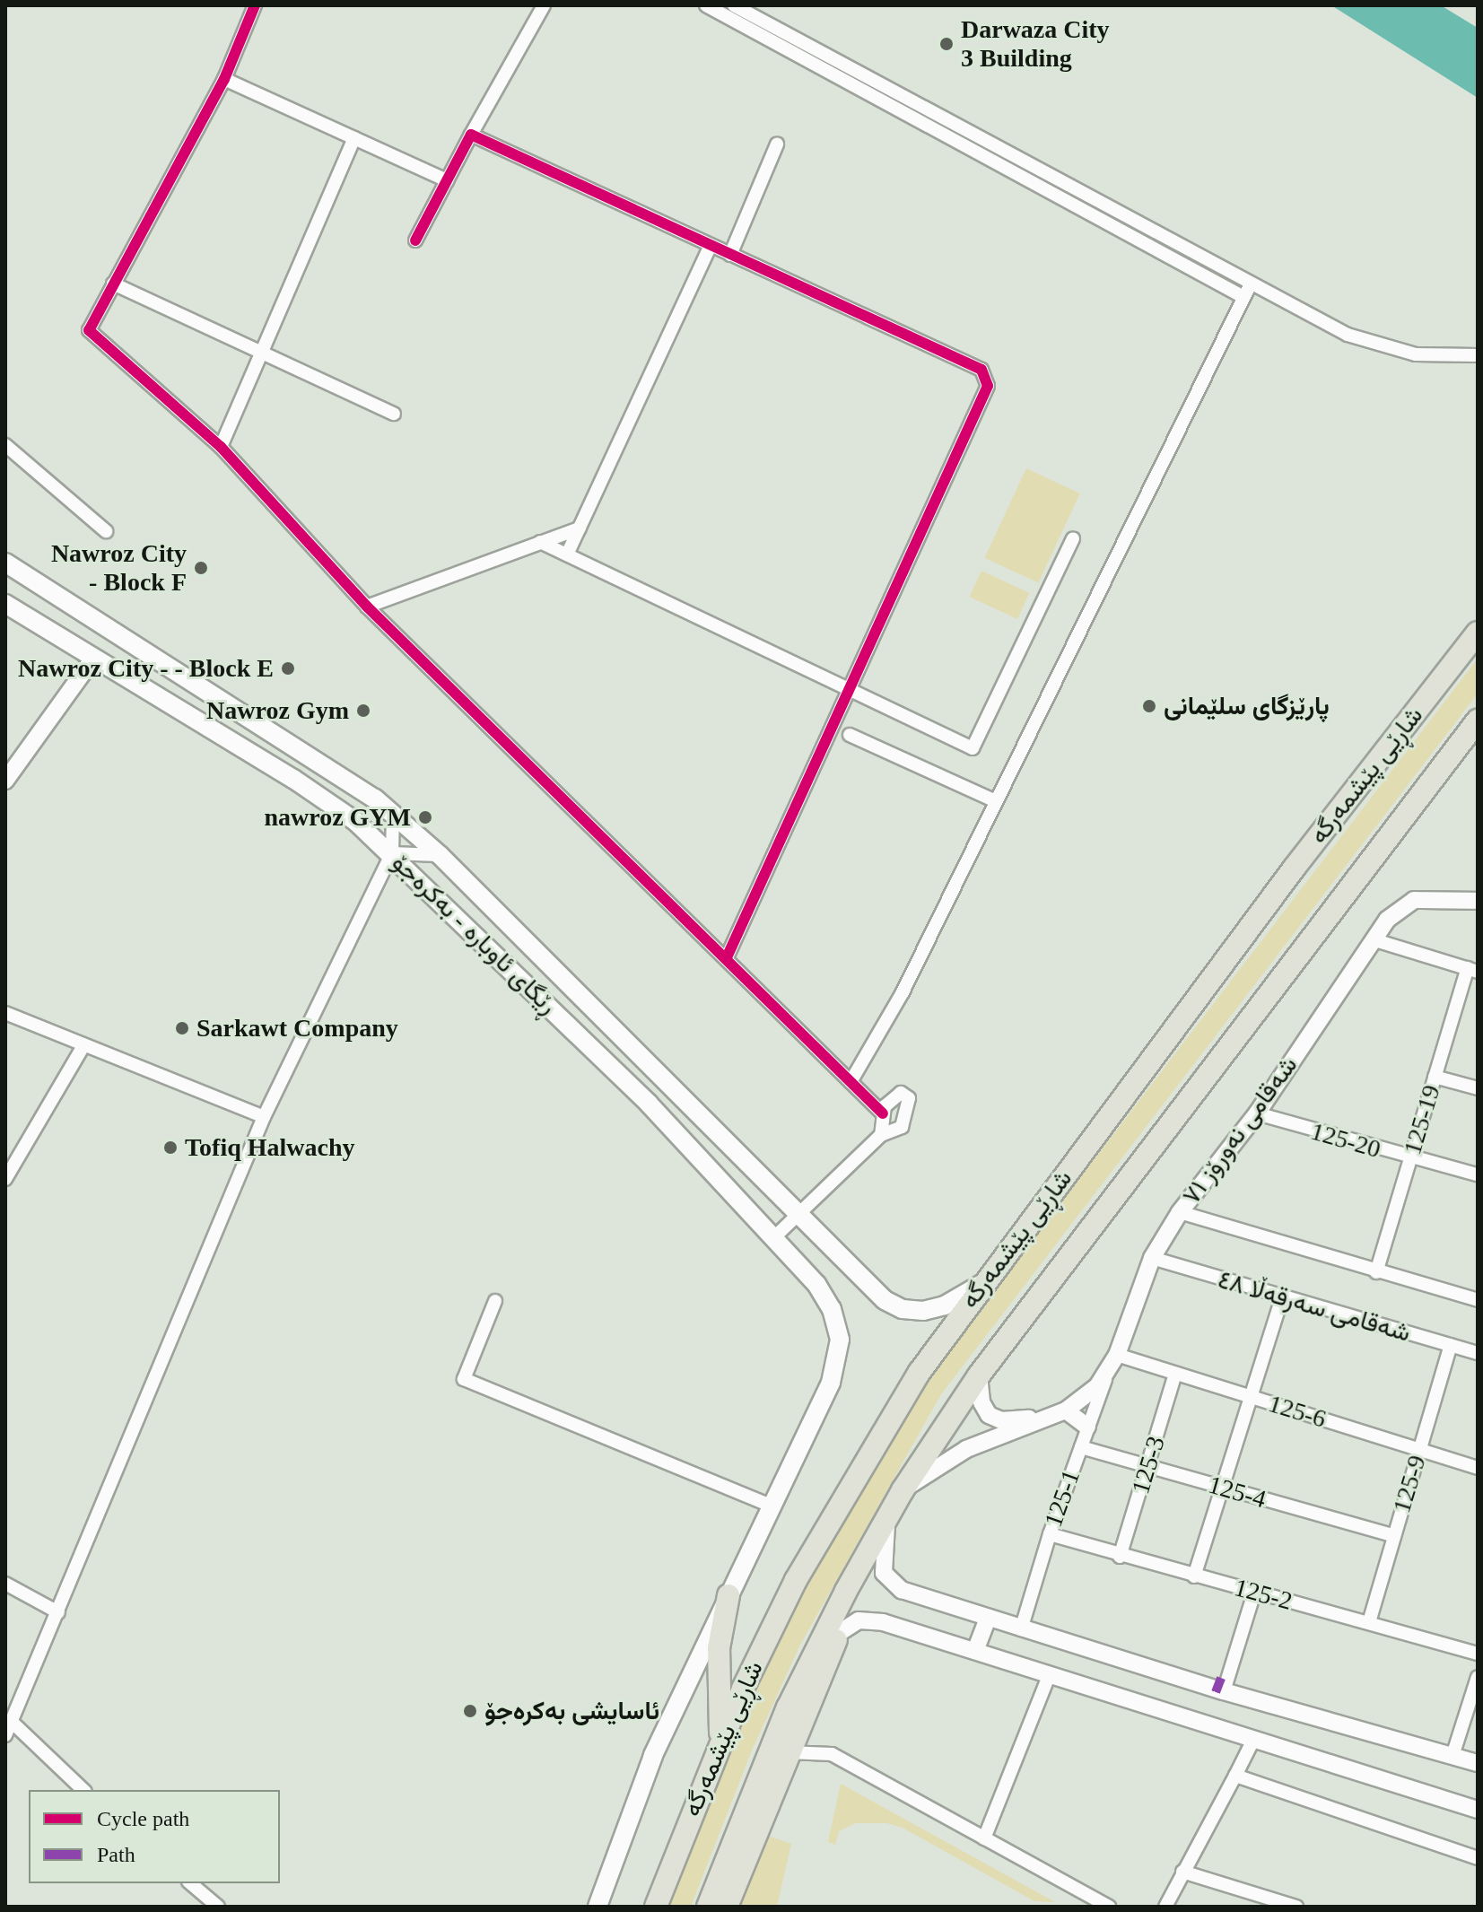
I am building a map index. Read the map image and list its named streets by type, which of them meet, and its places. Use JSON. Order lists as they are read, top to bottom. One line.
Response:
{"streets":{"highway":["شاڕێی پێشمەرگە"],"main road":["ڕێگای ئاوبارە - بەکرەجۆ"],"street":["125-19","شەقامی نەورۆز ٧١","125-20","شەقامی سەرقەڵا ٤٨","125-6","125-3","125-9","125-4","125-1","125-2"]},"crossings":[["شاڕێی پێشمەرگە","شەقامی نەورۆز ٧١"],["125-19","125-20"],["شەقامی نەورۆز ٧١","125-20"],["شەقامی نەورۆز ٧١","شەقامی سەرقەڵا ٤٨"],["شەقامی نەورۆز ٧١","125-6"],["شەقامی نەورۆز ٧١","125-1"],["شەقامی سەرقەڵا ٤٨","125-9"],["125-6","125-3"],["125-6","125-9"],["125-6","125-1"],["125-3","125-4"],["125-3","125-2"],["125-9","125-4"],["125-9","125-2"],["125-4","125-1"],["125-1","125-2"]],"places":["Darwaza City 3 Building","Nawroz City - Block F","Nawroz City - - Block E","پارێزگای سلێمانی","Nawroz Gym","nawroz GYM","Sarkawt Company","Tofiq Halwachy","ئاسایشی بەکرەجۆ"],"legend":["Cycle path","Path"]}
